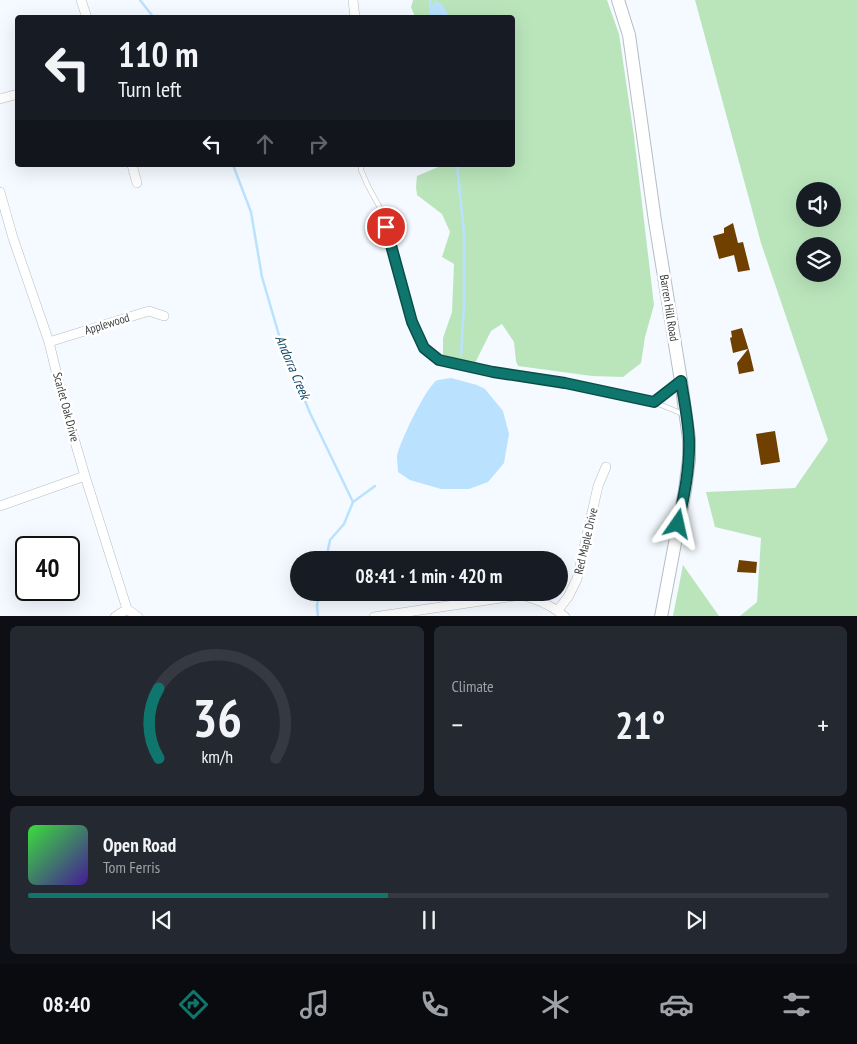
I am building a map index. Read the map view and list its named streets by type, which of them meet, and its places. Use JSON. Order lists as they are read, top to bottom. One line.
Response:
{"streets":{"street":["Barren Hill Road","Applewood","Scarlet Oak Drive","Red Maple Drive"]},"crossings":[["Applewood","Scarlet Oak Drive"]],"water":["Andorra Creek"],"page":{"turn":["110 m","Turn left"],"limit":"40","trip":"08:41 · 1 min · 420 m","tile":"Climate","heat":["−","21°","+"],"song":["Open Road","Tom Ferris"],"tabs":"08:40","gauge":["36","km/h"]}}
